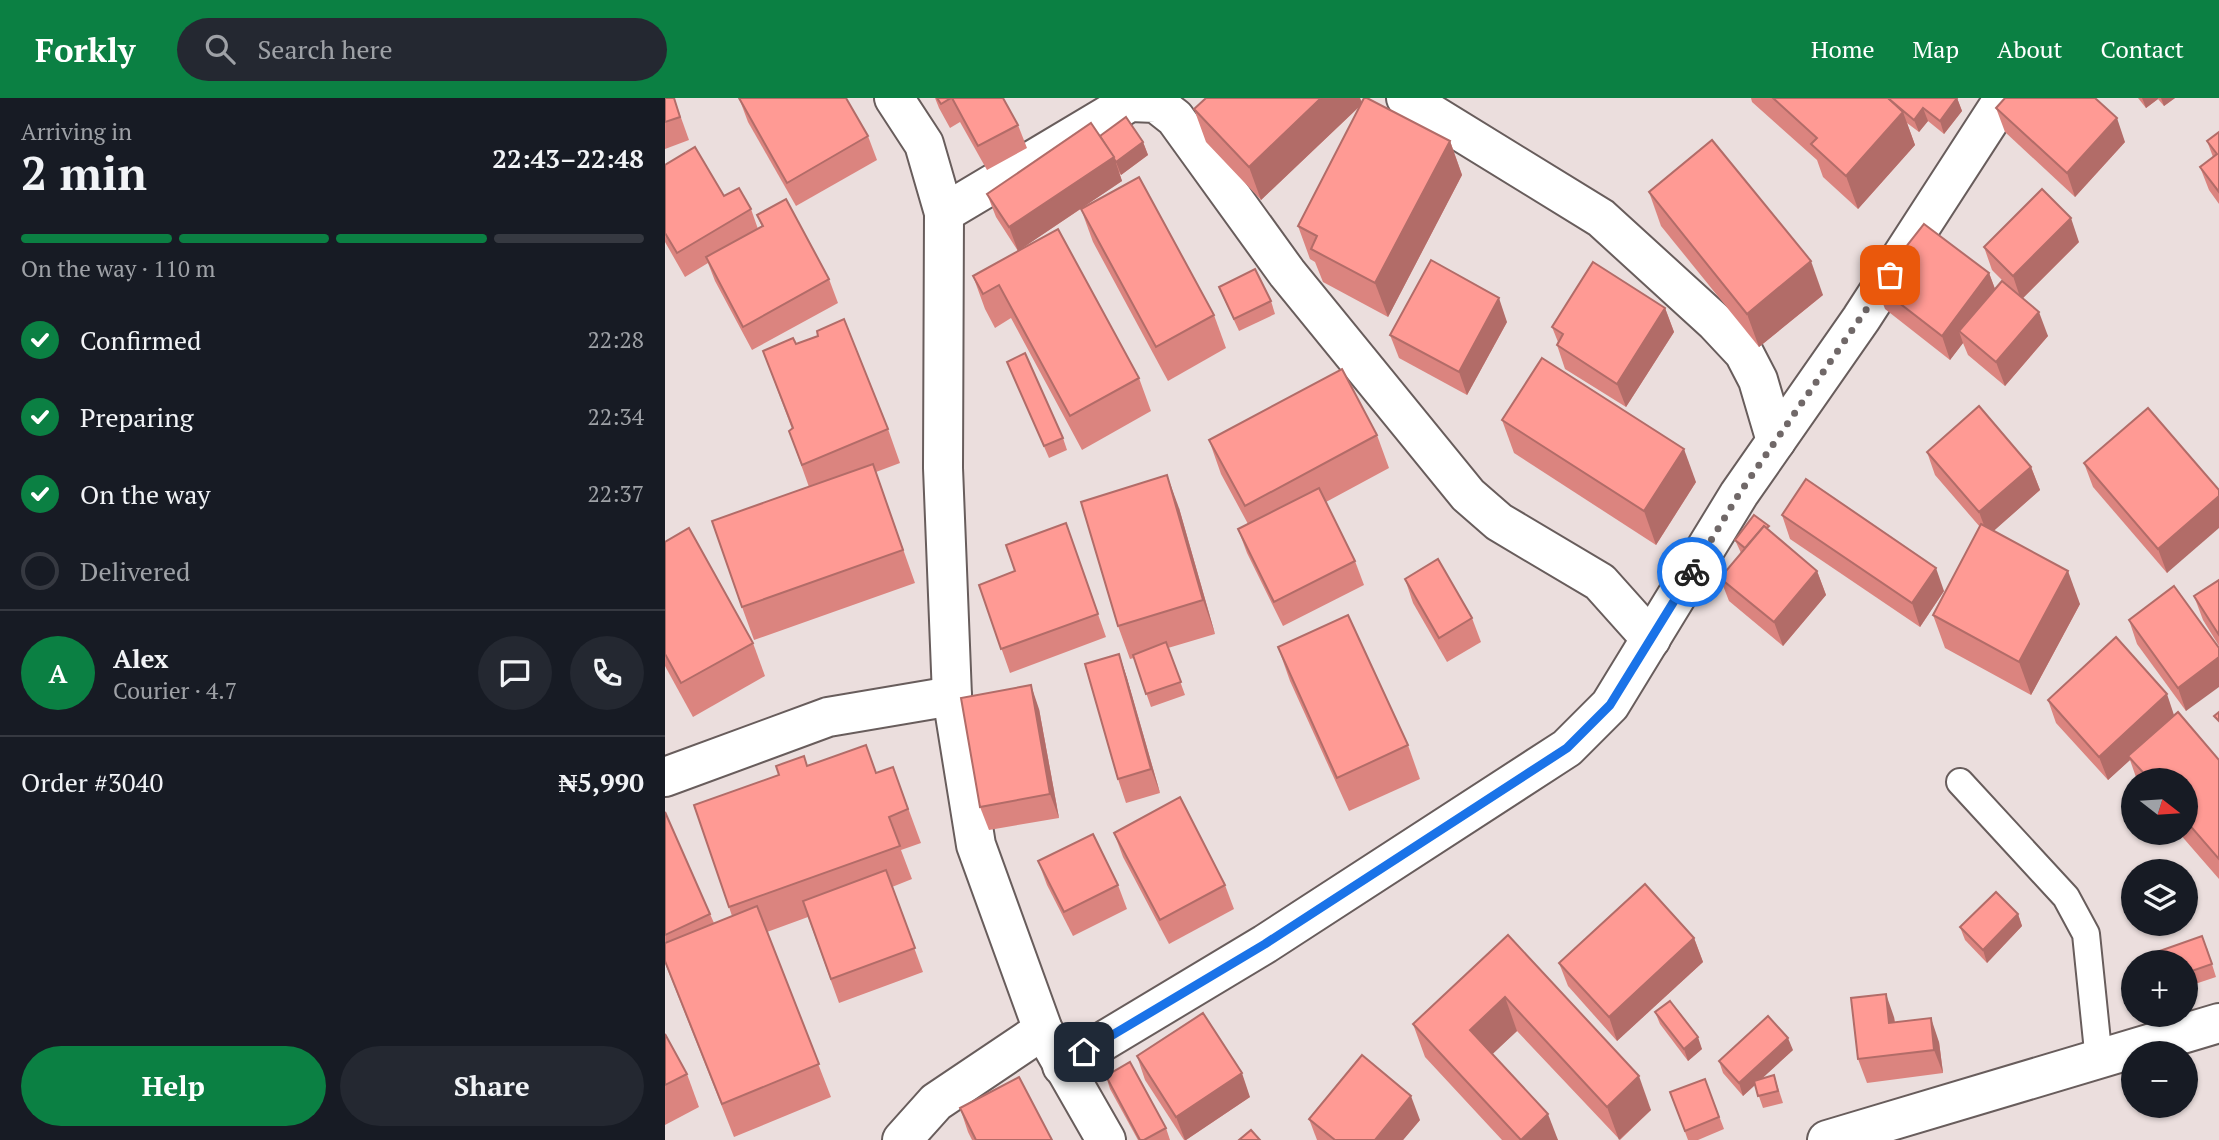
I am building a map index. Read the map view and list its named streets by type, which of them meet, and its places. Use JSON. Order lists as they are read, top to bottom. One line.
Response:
{"north":"right","page":{"header":"Forkly","search":"Search here","nav":["Home","Map","About","Contact"],"heading":["2 min","Arriving in","22:43–22:48"],"panel":["Alex","Courier · 4.7","Order #3040","₦5,990"],"bar":"On the way · 110 m","list":[["Confirmed","22:28"],["Preparing","22:34"],["On the way","22:37"],"Delivered"],"round":"A","map_buttons":["+","−"],"buttons":["Help","Share"]}}
